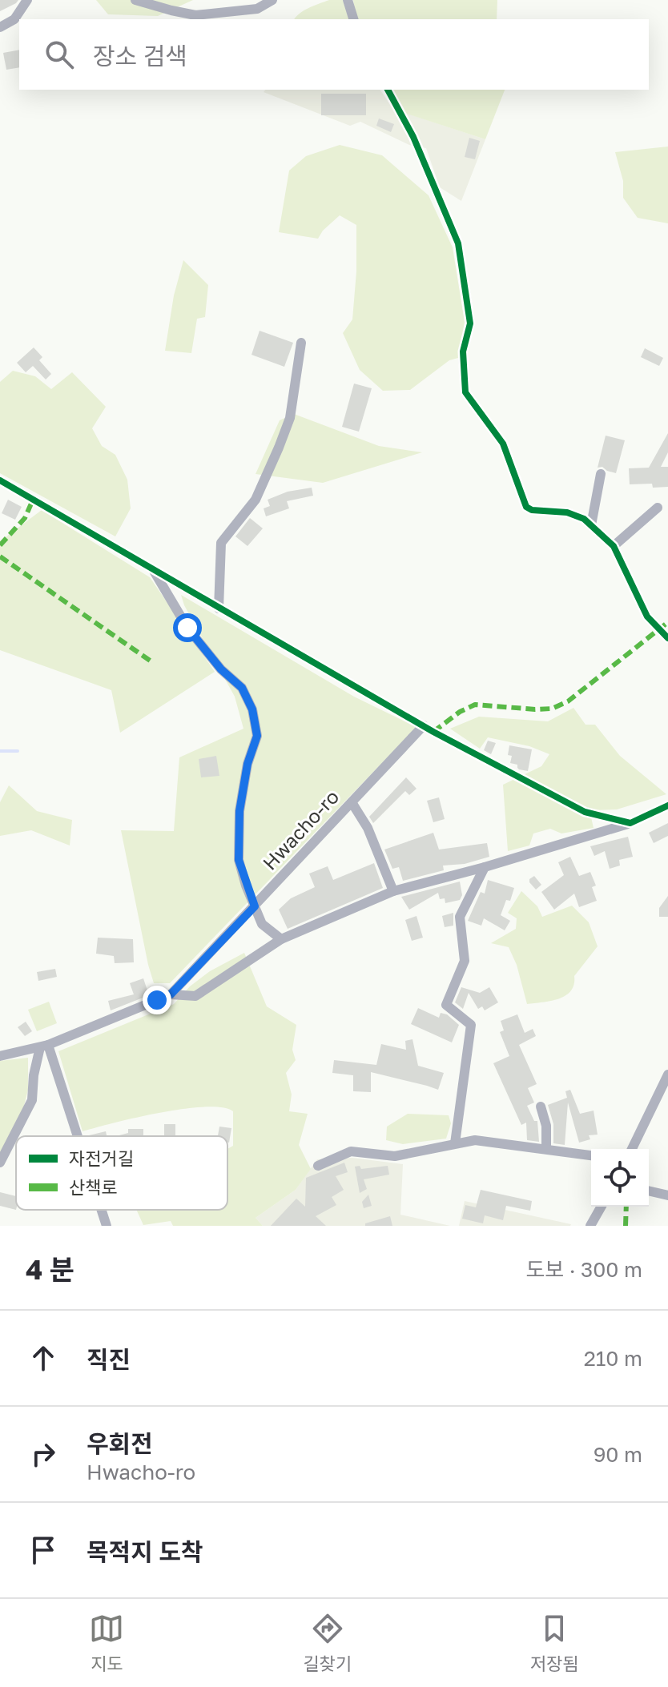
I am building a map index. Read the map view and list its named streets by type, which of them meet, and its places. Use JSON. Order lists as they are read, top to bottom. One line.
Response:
{"streets":{"street":["Hwacho-ro"]},"legend":["자전거길","산책로"],"page":{"search":"장소 검색","heading":["4 분","도보 · 300 m"],"list":[["직진","210 m"],["우회전","Hwacho-ro","90 m"],"목적지 도착"],"nav":["지도","길찾기","저장됨"]}}
